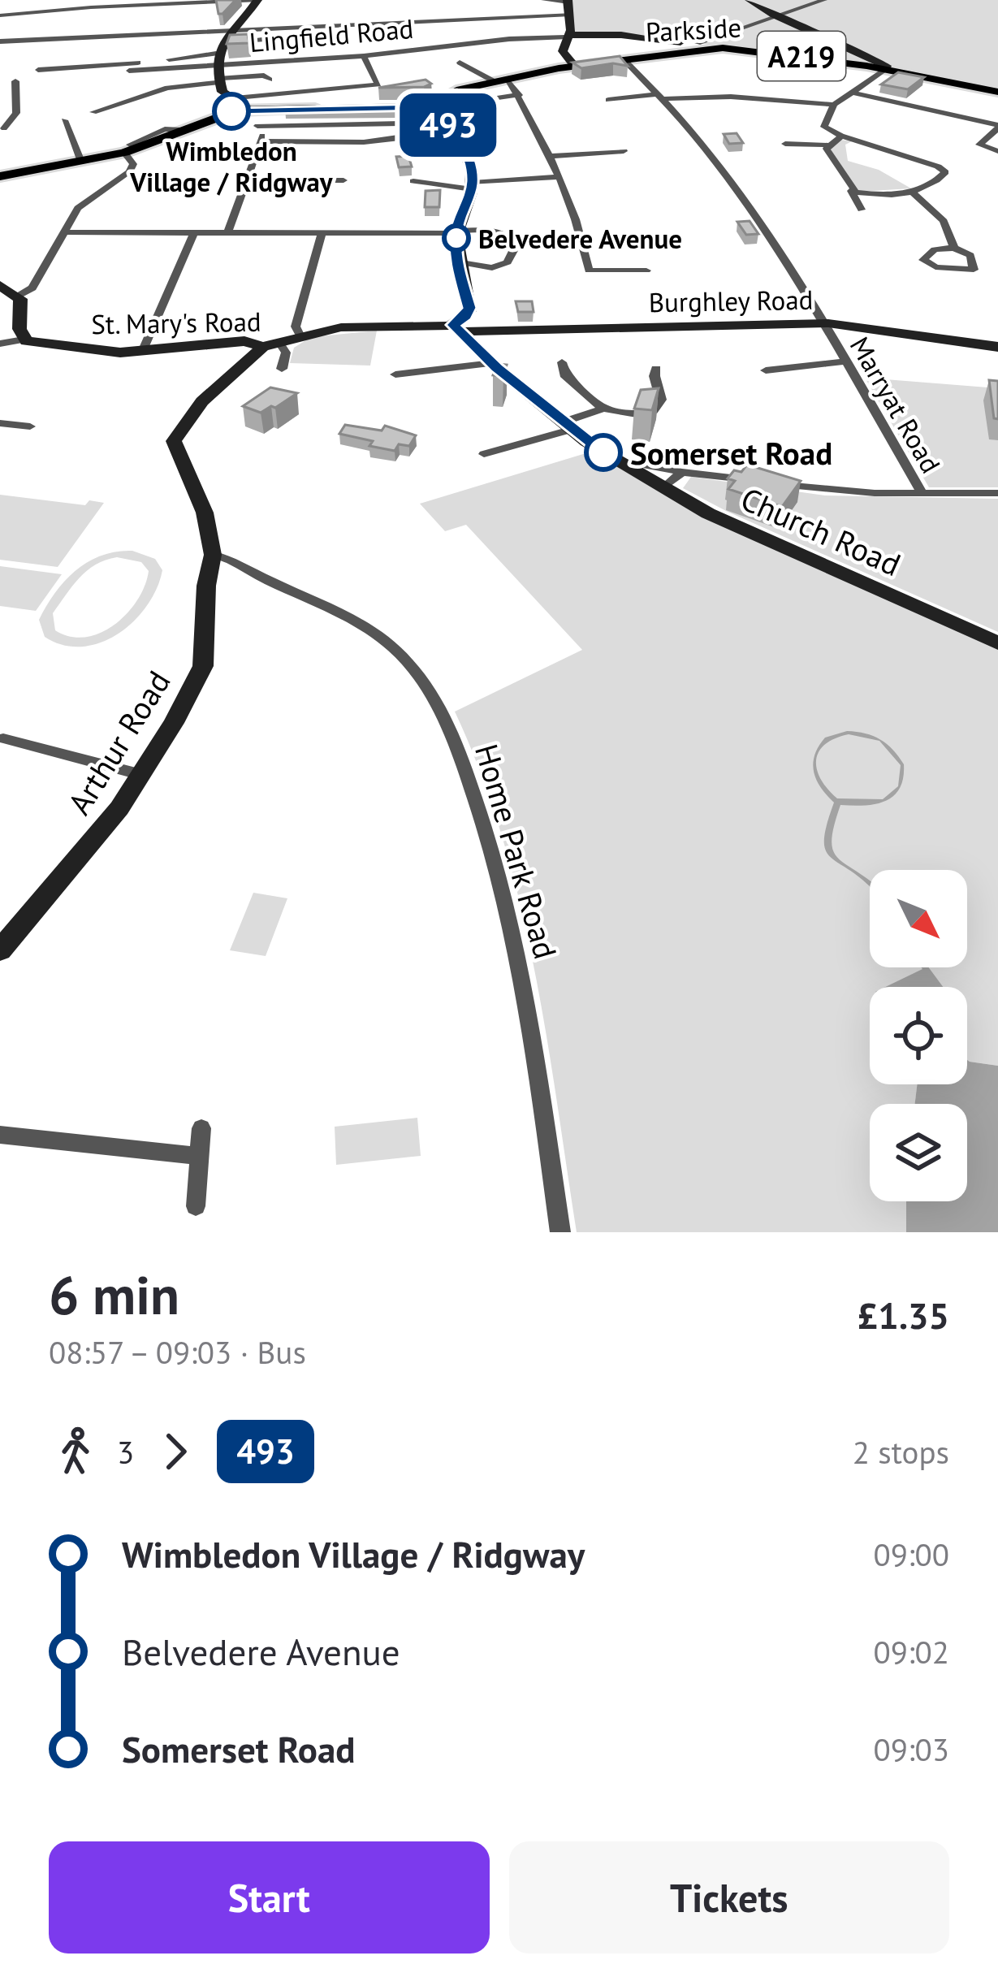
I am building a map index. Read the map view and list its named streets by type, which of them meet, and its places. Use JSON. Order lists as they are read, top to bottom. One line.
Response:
{"streets":{"main road":["Parkside","A219"],"street":["Lingfield Road","Burghley Road","St. Mary's Road","Marryat Road","Church Road","Arthur Road","Home Park Road"]},"crossings":[["Parkside","A219"],["Parkside","Marryat Road"],["A219","Marryat Road"],["Burghley Road","St. Mary's Road"],["Burghley Road","Marryat Road"],["Burghley Road","Church Road"],["St. Mary's Road","Church Road"],["St. Mary's Road","Arthur Road"],["Arthur Road","Home Park Road"]],"places":["Wimbledon Village / Ridgway","Belvedere Avenue","Somerset Road"],"lines":["bus line 493"],"north":"bottom right","page":{"on_map":"493","heading":["6 min","08:57 – 09:03 · Bus","£1.35"],"legs":["3","493","2 stops"],"list":[{"name":"Wimbledon Village / Ridgway","value":"09:00"},{"name":"Belvedere Avenue","value":"09:02"},{"name":"Somerset Road","value":"09:03"}],"buttons":["Start","Tickets"]}}
